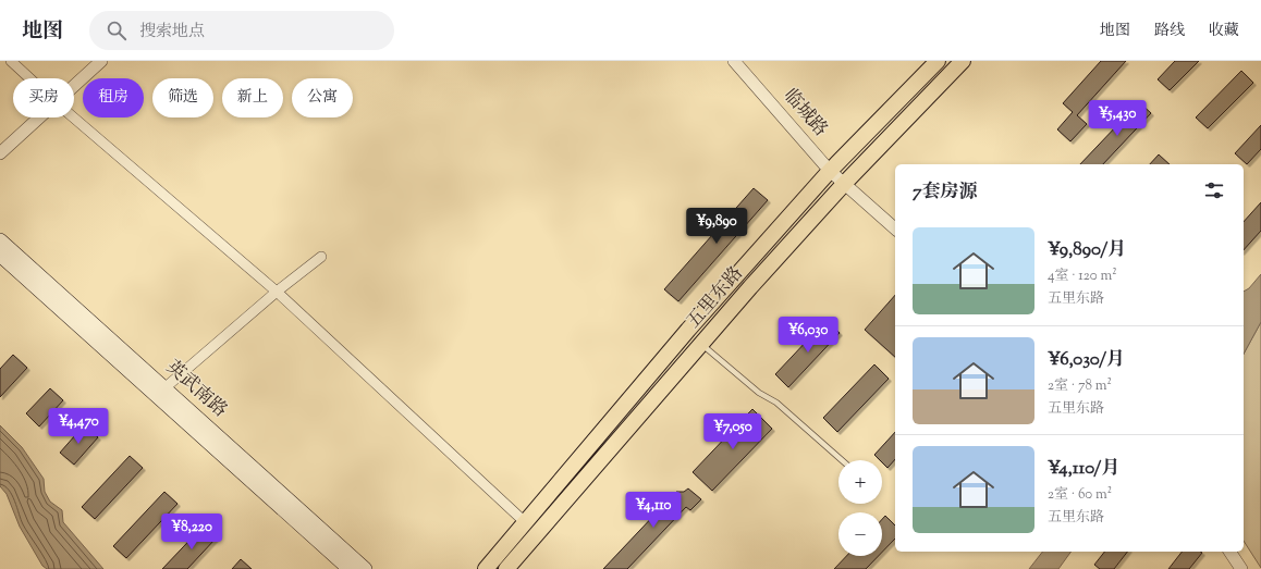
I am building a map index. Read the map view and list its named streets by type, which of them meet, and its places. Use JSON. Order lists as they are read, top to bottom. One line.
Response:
{"streets":{"main road":["五里东路","英武南路"],"street":["临城路"]},"crossings":[["临城路","五里东路"]],"page":{"header":"地图","search":"搜索地点","nav":["地图","路线","收藏"],"chip":["买房","租房","筛选","新上","公寓"],"price":["¥5,430","¥9,890","¥6,030","¥4,470","¥7,050","¥4,110","¥8,220"],"heading":"7套房源","list":[{"name":"¥9,890/月","note":"4室 · 120 m² · 五里东路"},{"name":"¥6,030/月","note":"2室 · 78 m² · 五里东路"},{"name":"¥4,110/月","note":"2室 · 60 m² · 五里东路"}],"map_buttons":["+","−"]}}
